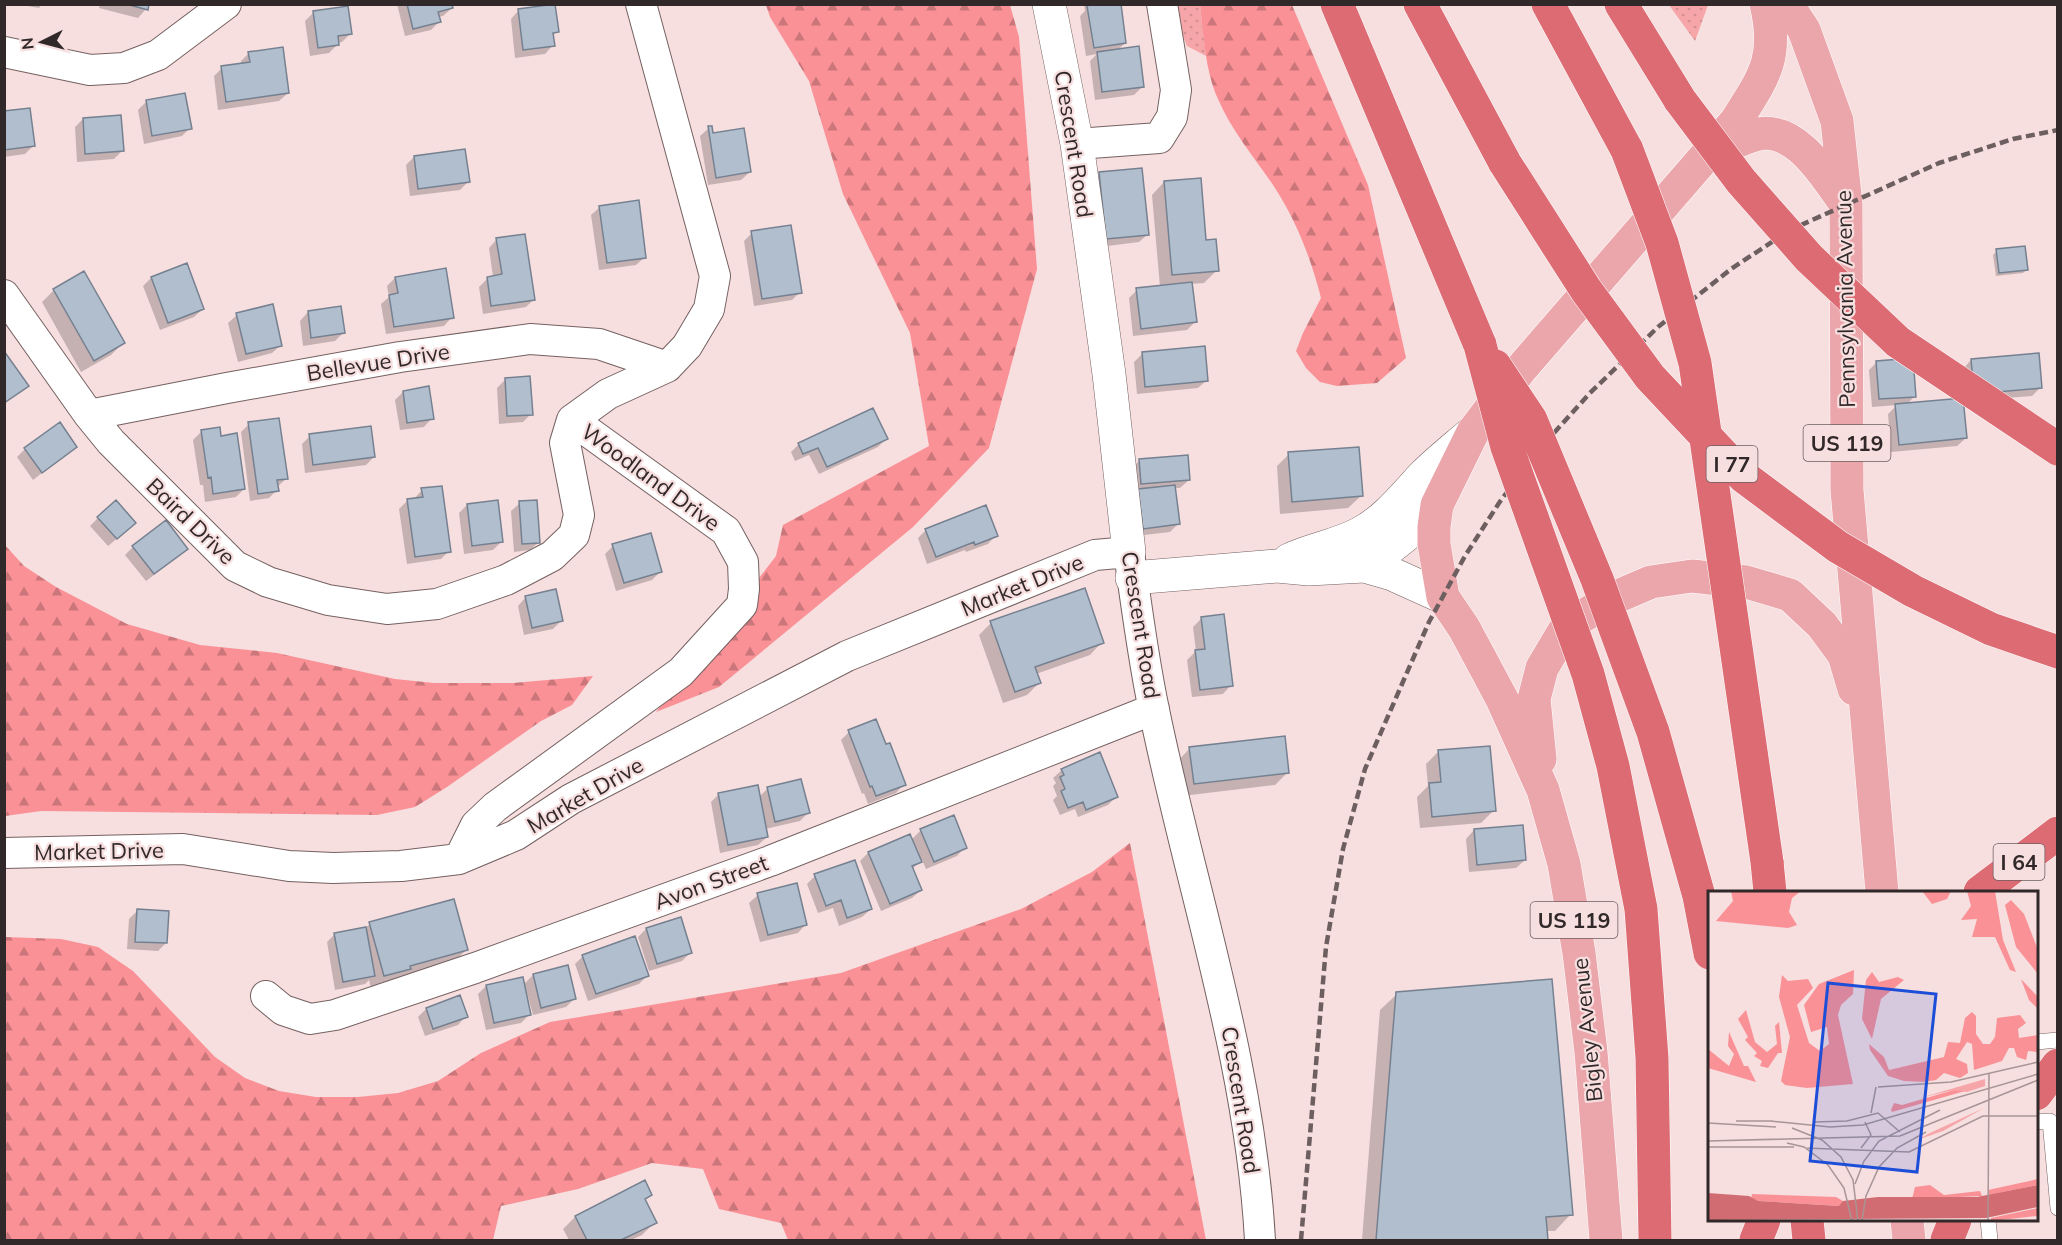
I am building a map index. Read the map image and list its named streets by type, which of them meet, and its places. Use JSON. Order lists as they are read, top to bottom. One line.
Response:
{"streets":{"highway":["I 77","I 64"],"main road":["Pennsylvania Avenue","US 119","Bigley Avenue"],"street":["Crescent Road","Bellevue Drive","Woodland Drive","Baird Drive","Market Drive","Avon Street"]},"crossings":[["Crescent Road","Market Drive"],["Crescent Road","Avon Street"],["Bellevue Drive","Woodland Drive"],["Bellevue Drive","Baird Drive"],["US 119","Bigley Avenue"],["Woodland Drive","Baird Drive"],["Woodland Drive","Market Drive"]],"north":"left"}
